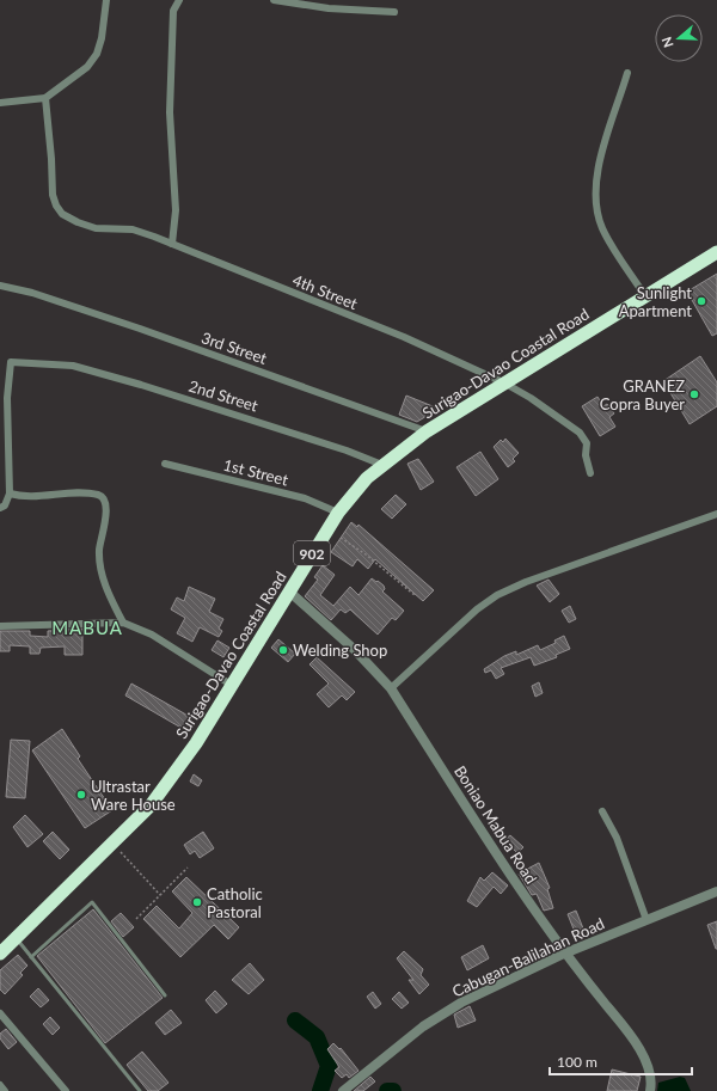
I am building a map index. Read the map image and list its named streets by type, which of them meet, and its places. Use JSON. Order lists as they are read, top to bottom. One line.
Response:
{"streets":{"highway":["Surigao-Davao Coastal Road","902"],"street":["4th Street","3rd Street","2nd Street","1st Street","Boniao Mabua Road","Cabugan-Balilahan Road"]},"crossings":[["4th Street","Surigao-Davao Coastal Road"],["3rd Street","Surigao-Davao Coastal Road"],["Surigao-Davao Coastal Road","2nd Street"],["Surigao-Davao Coastal Road","1st Street"],["Surigao-Davao Coastal Road","Boniao Mabua Road"],["Boniao Mabua Road","Cabugan-Balilahan Road"]],"districts":["MABUA"],"places":["Sunlight Apartment","GRANEZ Copra Buyer","Welding Shop","Ultrastar Ware House","Catholic Pastoral"],"scale_bar":"100 m","north":"left"}
